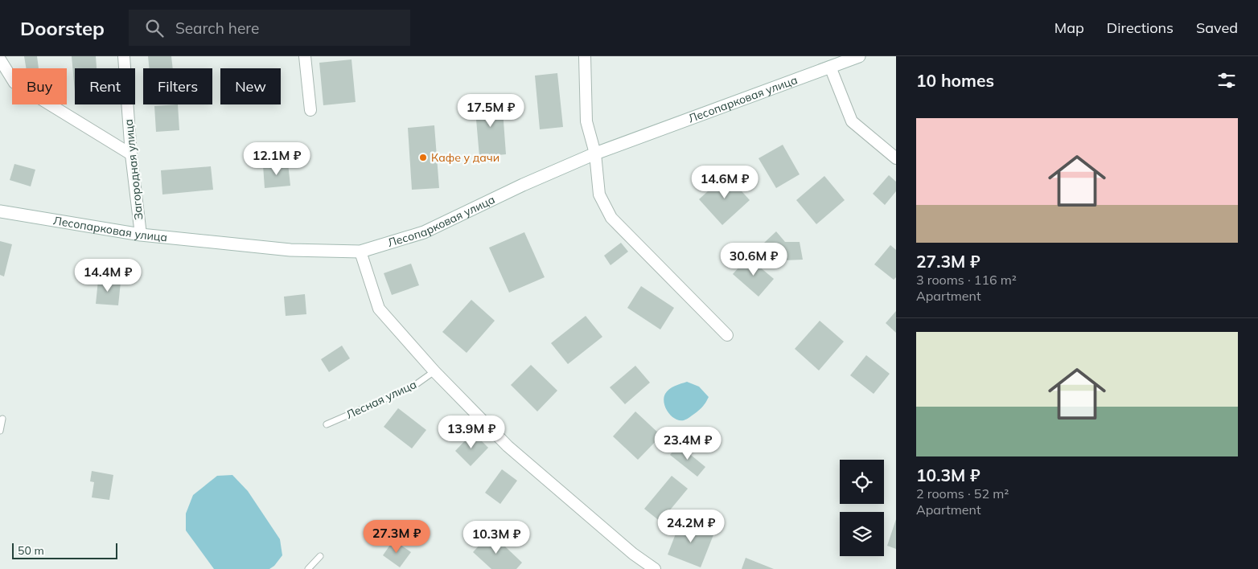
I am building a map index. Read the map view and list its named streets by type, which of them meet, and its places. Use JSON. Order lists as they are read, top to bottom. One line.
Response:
{"streets":{"street":["Лесопарковая улица","Загородная улица"],"lane":["Лесная улица"]},"crossings":[["Лесопарковая улица","Загородная улица"]],"places":["Кафе у дачи"],"scale_bar":"50 m","page":{"header":"Doorstep","search":"Search here","nav":["Map","Directions","Saved"],"heading":"10 homes","chip":["Buy","Rent","Filters","New"],"price":["17.5M ₽","12.1M ₽","14.6M ₽","30.6M ₽","14.4M ₽","13.9M ₽","23.4M ₽","24.2M ₽","27.3M ₽","10.3M ₽"],"list":[{"name":"27.3M ₽","note":"3 rooms · 116 m² · Apartment"},{"name":"10.3M ₽","note":"2 rooms · 52 m² · Apartment"}],"scale":"50 m"}}
